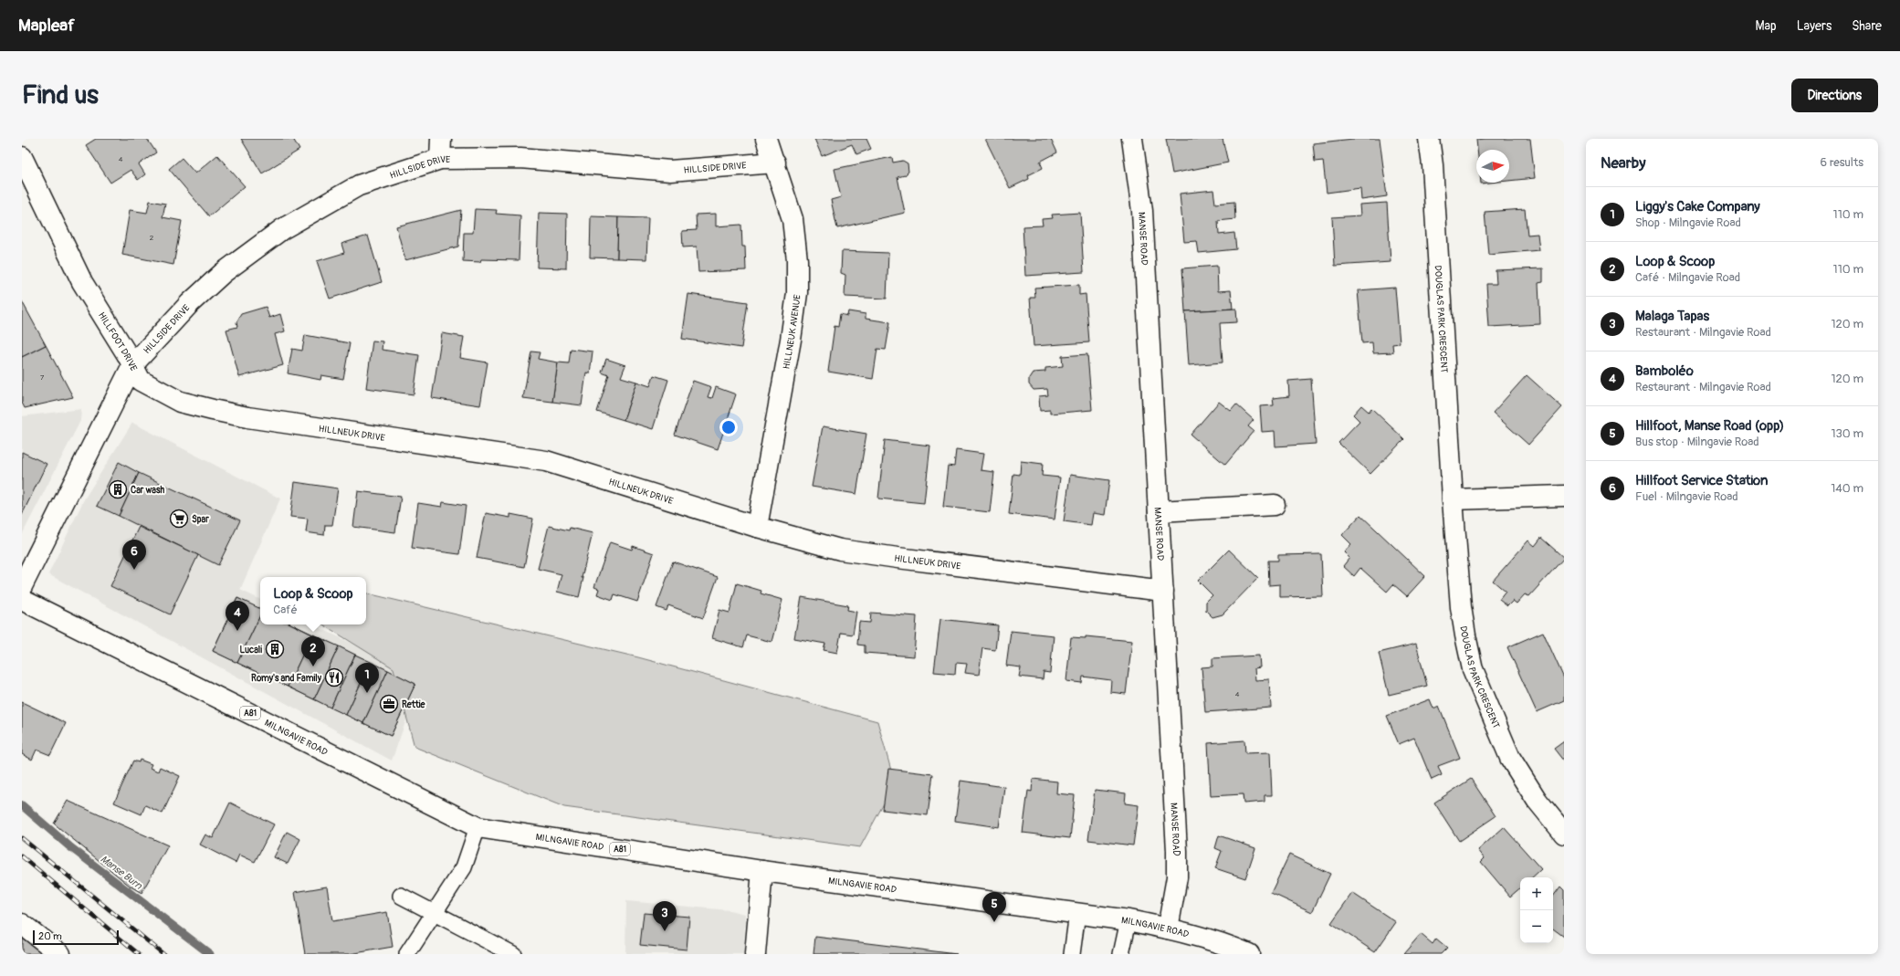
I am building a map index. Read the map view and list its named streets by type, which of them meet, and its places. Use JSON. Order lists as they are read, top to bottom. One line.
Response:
{"streets":{"street":["HILLSIDE DRIVE","MANSE ROAD","DOUGLAS PARK CRESCENT","HILLNEUK AVENUE","HILLFOOT DRIVE","HILLNEUK DRIVE","A81","MILNGAVIE ROAD"]},"crossings":[["HILLSIDE DRIVE","HILLNEUK AVENUE"],["HILLSIDE DRIVE","HILLFOOT DRIVE"],["HILLSIDE DRIVE","HILLNEUK DRIVE"],["MANSE ROAD","HILLNEUK DRIVE"],["MANSE ROAD","MILNGAVIE ROAD"],["HILLNEUK AVENUE","HILLNEUK DRIVE"],["HILLFOOT DRIVE","HILLNEUK DRIVE"]],"water":["Manse Burn"],"places":{"building":["Car wash","Lucali"],"supermarket":["Spar"],"restaurant":["Romy's and Family"],"office":["Rettie"]},"house_numbers":["4","2","7","4"],"scale_bar":"20 m","north":"right","page":{"header":"Mapleaf","nav":["Map","Layers","Share"],"buttons":"Directions","title":"Find us","heading":["Nearby","6 results"],"list":[{"mark":"1","name":"Liggy's Cake Company","note":"Shop · Milngavie Road","value":"110 m"},{"mark":"2","name":"Loop & Scoop","note":"Café · Milngavie Road","value":"110 m"},{"mark":"3","name":"Malaga Tapas","note":"Restaurant · Milngavie Road","value":"120 m"},{"mark":"4","name":"Bamboléo","note":"Restaurant · Milngavie Road","value":"120 m"},{"mark":"5","name":"Hillfoot, Manse Road (opp)","note":"Bus stop · Milngavie Road","value":"130 m"},{"mark":"6","name":"Hillfoot Service Station","note":"Fuel · Milngavie Road","value":"140 m"}],"pins":["6","4","2","1","5","3"],"popup":["Loop & Scoop","Café"],"map_buttons":["+","−"],"scale":"20 m"}}
